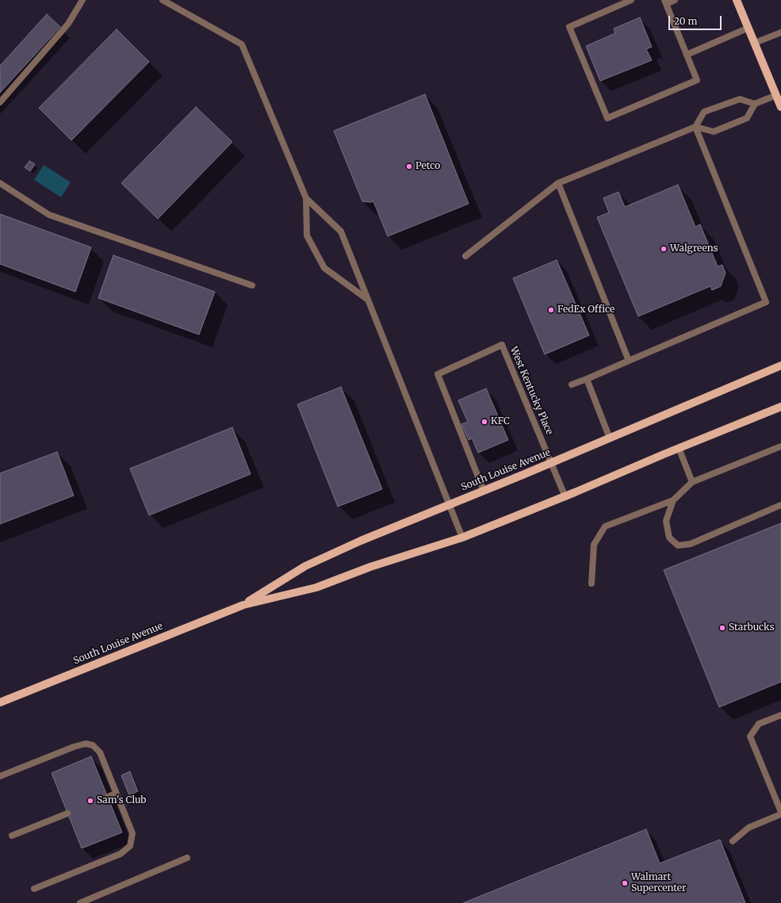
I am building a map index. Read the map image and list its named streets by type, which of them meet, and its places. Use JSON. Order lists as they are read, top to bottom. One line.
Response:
{"streets":{"main road":["South Louise Avenue"],"street":["West Kentucky Place"]},"crossings":[["West Kentucky Place","South Louise Avenue"]],"places":["Petco","Walgreens","FedEx Office","KFC","Starbucks","Sam's Club","Walmart Supercenter"],"scale_bar":"20 m"}
